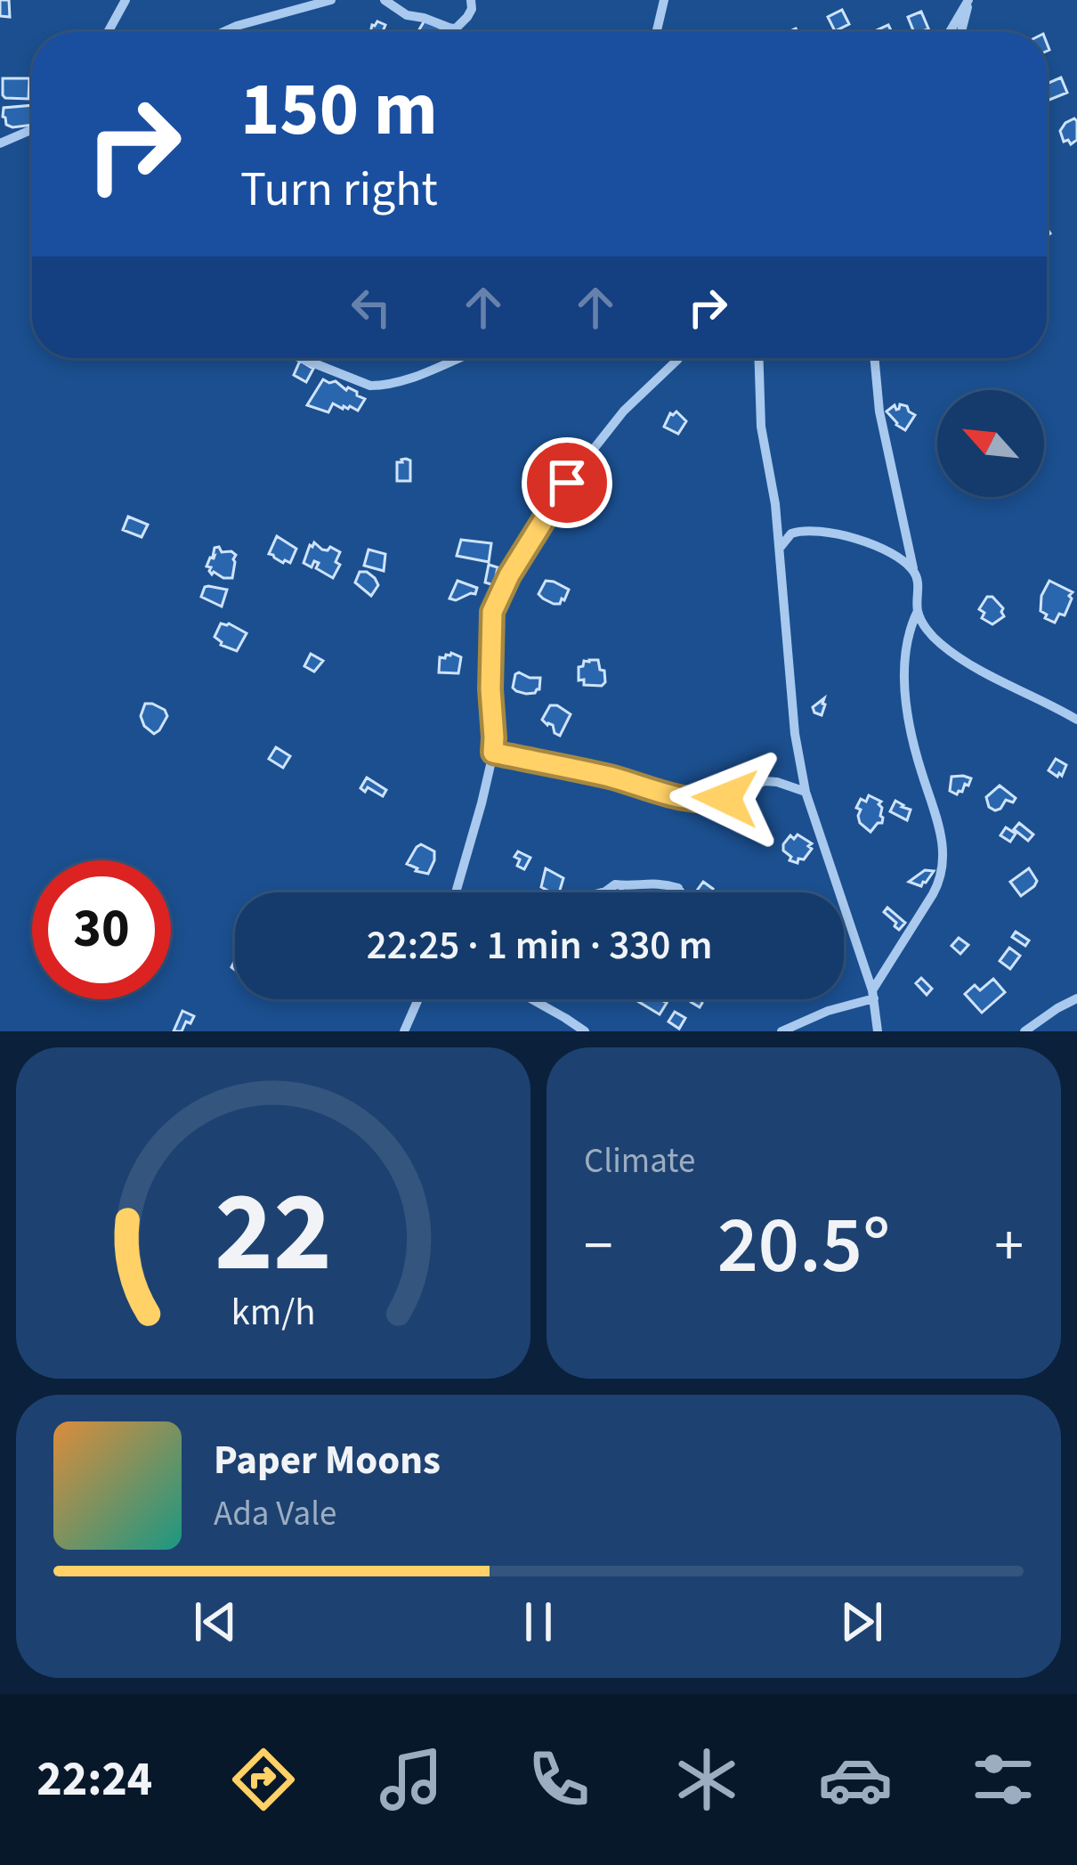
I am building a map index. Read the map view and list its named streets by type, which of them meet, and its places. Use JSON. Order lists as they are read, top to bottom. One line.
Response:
{"north":"top left","page":{"turn":["150 m","Turn right"],"limit":"30","trip":"22:25 · 1 min · 330 m","tile":"Climate","heat":["−","20.5°","+"],"song":["Paper Moons","Ada Vale"],"tabs":"22:24","gauge":["22","km/h"]}}
